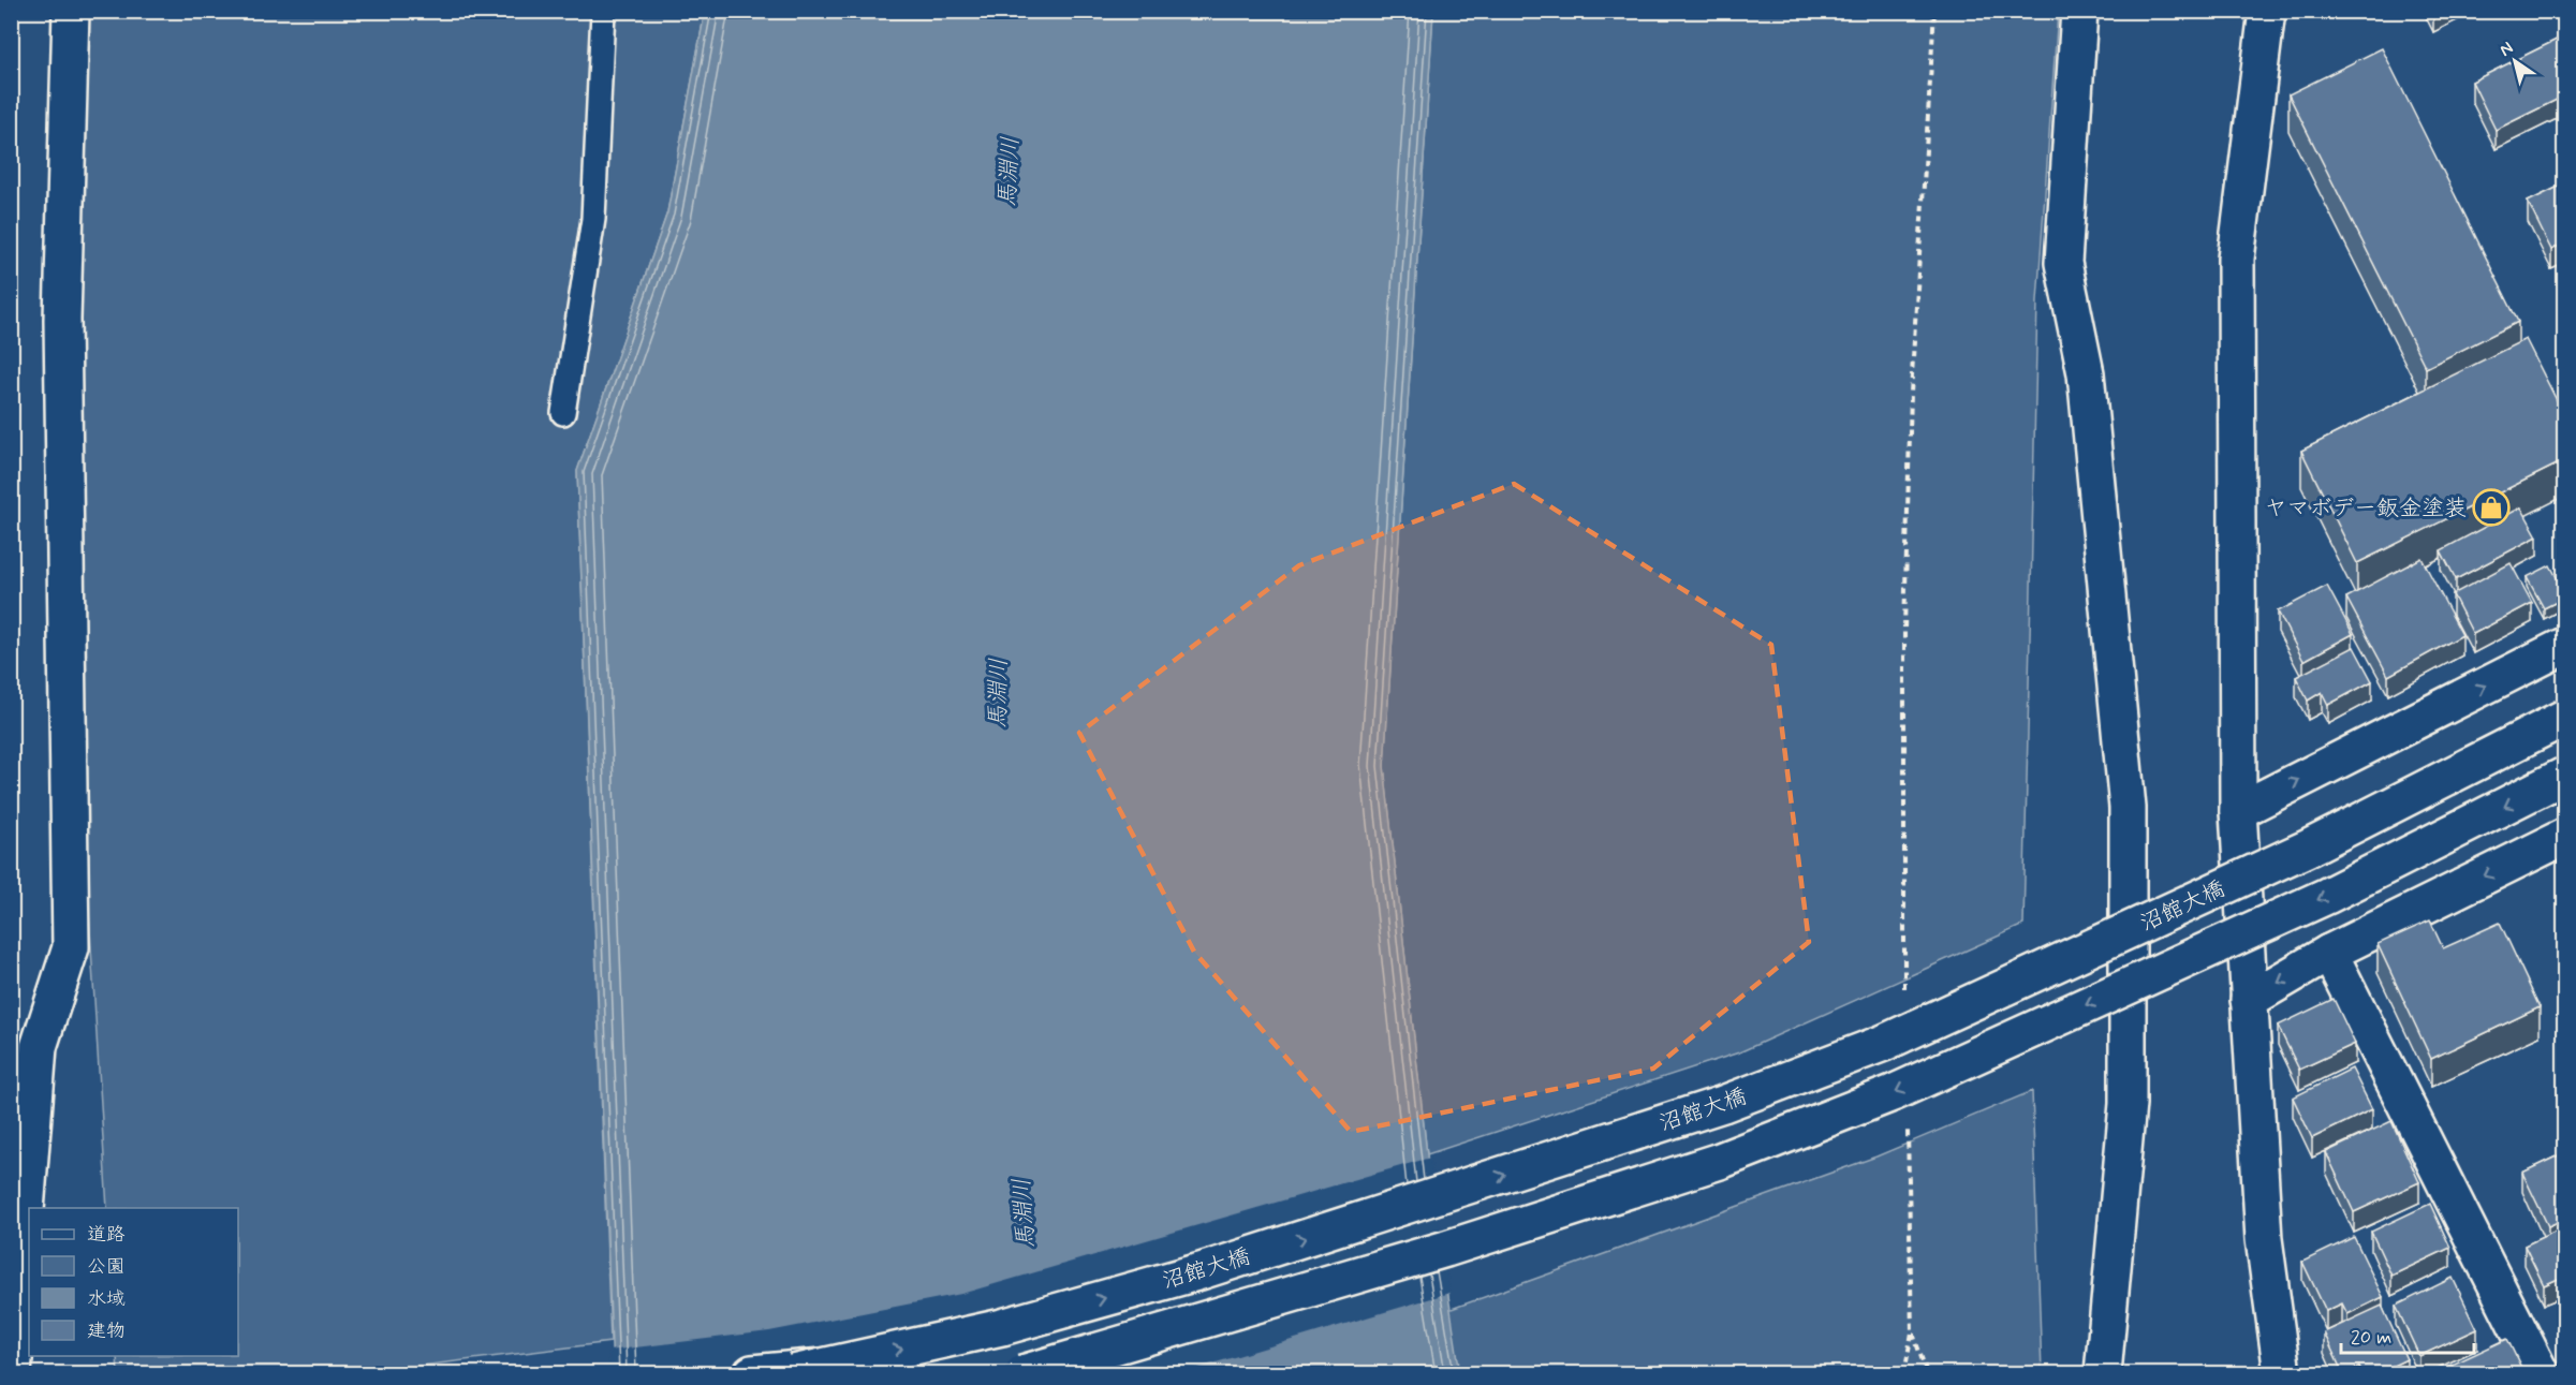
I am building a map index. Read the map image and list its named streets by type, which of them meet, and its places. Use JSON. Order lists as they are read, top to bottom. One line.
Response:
{"streets":{"street":["沼館大橋"]},"water":["馬淵川"],"places":{"shop":["ヤマボデー鈑金塗装"]},"legend":["道路","公園","水域","建物"],"scale_bar":"20 m","north":"top left"}
